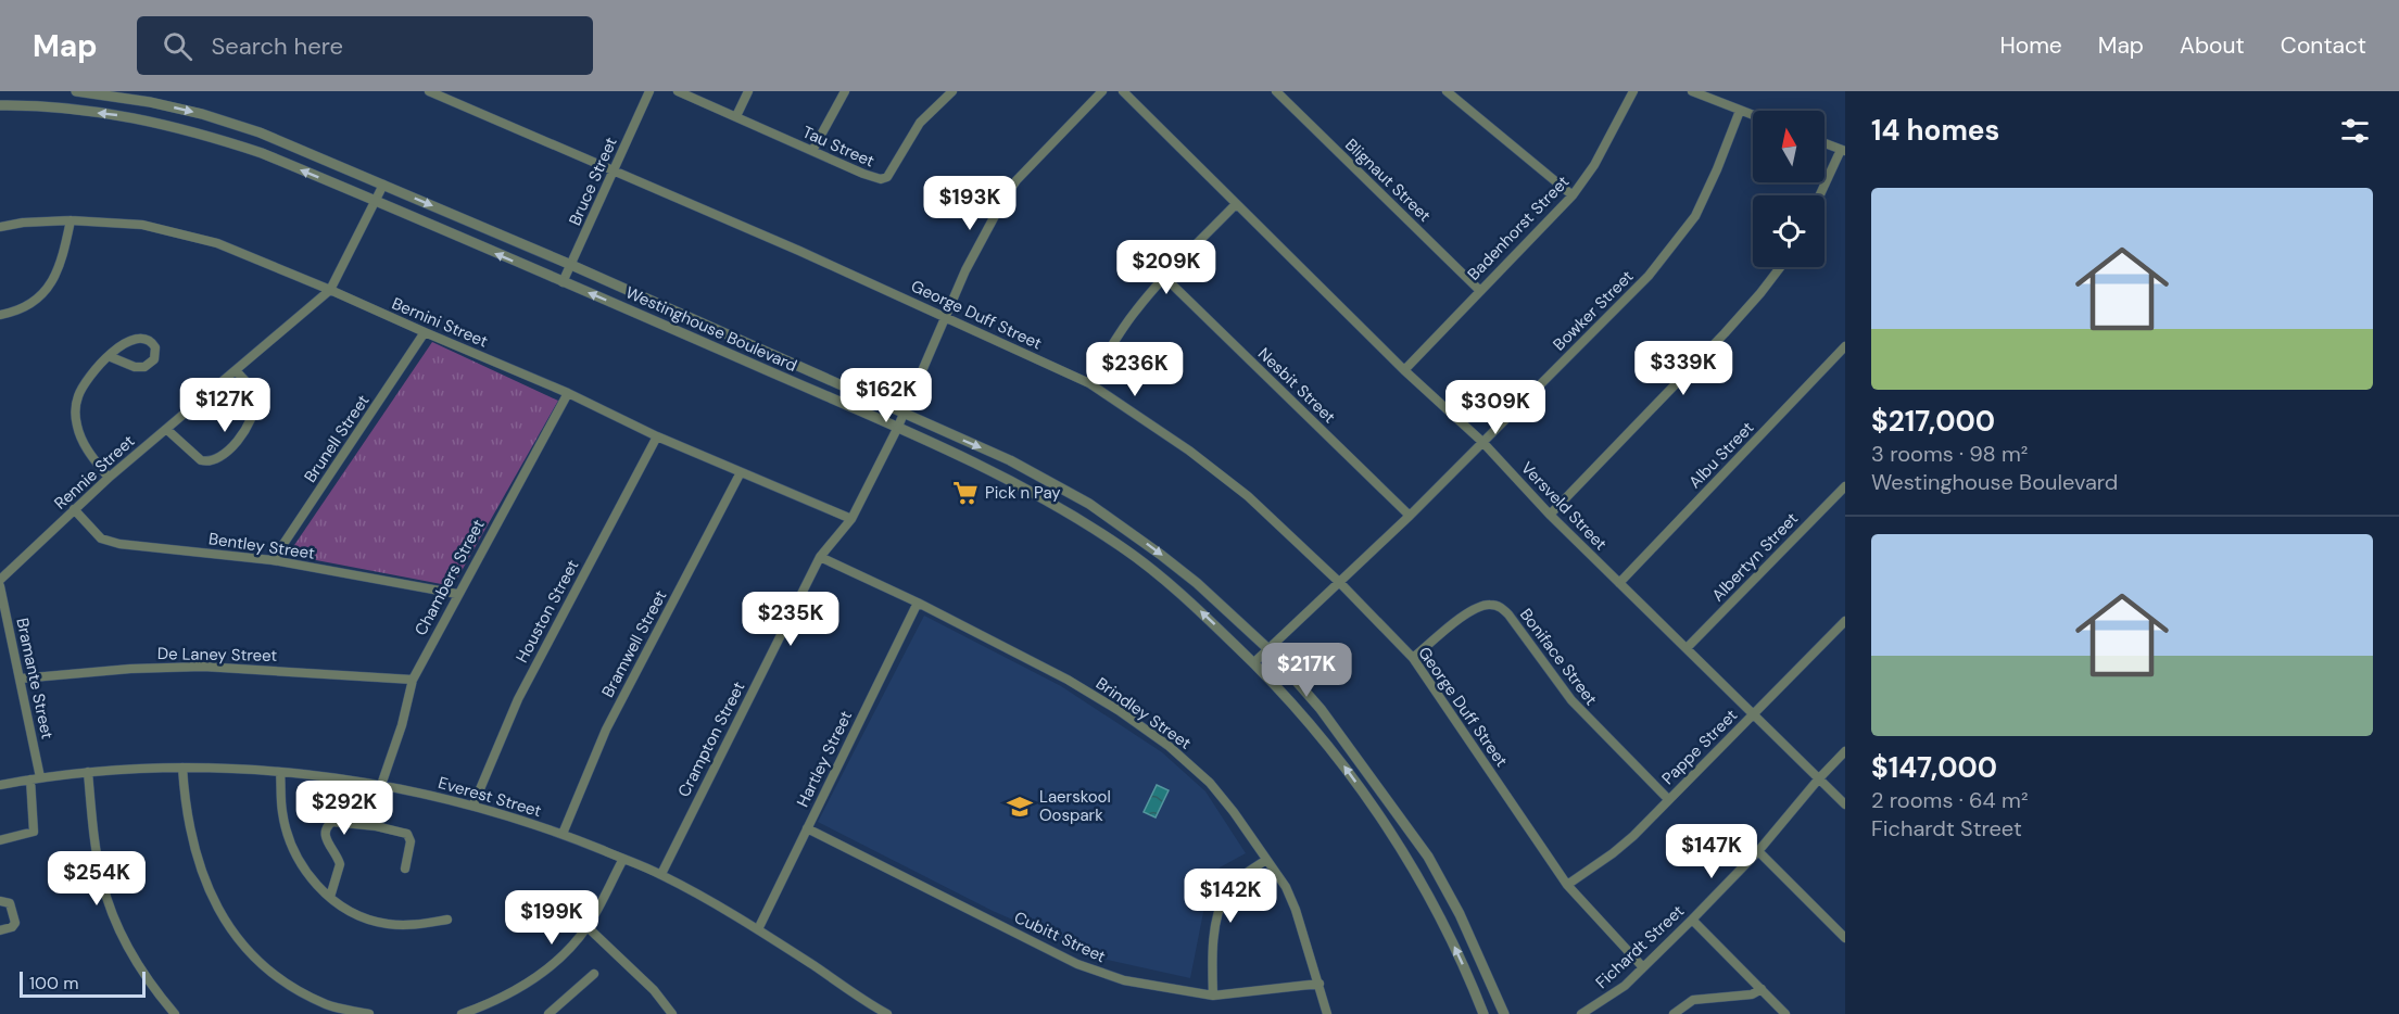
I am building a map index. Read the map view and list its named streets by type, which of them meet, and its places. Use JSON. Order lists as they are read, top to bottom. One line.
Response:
{"streets":{"street":["Tau Street","Blignaut Street","Bruce Street","Badenhorst Street","Bowker Street","George Duff Street","Bernini Street","Westinghouse Boulevard","Nesbit Street","Brunell Street","Albu Street","Rennie Street","Versveld Street","Bentley Street","Albertyn Street","Chambers Street","Houston Street","Bramwell Street","De Laney Street","Boniface Street","Bramante Street","Brindley Street","Crampton Street","Pappe Street","Hartley Street","Everest Street","Cubitt Street","Fichardt Street"]},"crossings":[["Blignaut Street","Badenhorst Street"],["Bruce Street","George Duff Street"],["Bruce Street","Westinghouse Boulevard"],["Badenhorst Street","Versveld Street"],["Bowker Street","George Duff Street"],["Bowker Street","Westinghouse Boulevard"],["Bowker Street","Nesbit Street"],["Bowker Street","Versveld Street"],["George Duff Street","Boniface Street"],["George Duff Street","Crampton Street"],["George Duff Street","Pappe Street"],["George Duff Street","Fichardt Street"],["Bernini Street","Brunell Street"],["Bernini Street","Rennie Street"],["Bernini Street","Chambers Street"],["Bernini Street","Houston Street"],["Bernini Street","Bramwell Street"],["Bernini Street","Crampton Street"],["Westinghouse Boulevard","Rennie Street"],["Westinghouse Boulevard","Crampton Street"],["Brunell Street","Bentley Street"],["Albu Street","Versveld Street"],["Rennie Street","Bentley Street"],["Versveld Street","Albertyn Street"],["Versveld Street","Pappe Street"],["Versveld Street","Fichardt Street"],["Bentley Street","Chambers Street"],["Chambers Street","De Laney Street"],["Chambers Street","Everest Street"],["Houston Street","Everest Street"],["Bramwell Street","Everest Street"],["De Laney Street","Bramante Street"],["Boniface Street","Pappe Street"],["Bramante Street","Everest Street"],["Brindley Street","Crampton Street"],["Brindley Street","Hartley Street"],["Brindley Street","Cubitt Street"],["Crampton Street","Everest Street"],["Hartley Street","Everest Street"],["Hartley Street","Cubitt Street"]],"places":{"supermarket":["Pick n Pay"],"school or university":["Laerskool Oospark"]},"scale_bar":"100 m","north":"top","page":{"header":"Map","search":"Search here","nav":["Home","Map","About","Contact"],"heading":"14 homes","list":[{"name":"$217,000","note":"3 rooms · 98 m² · Westinghouse Boulevard"},{"name":"$147,000","note":"2 rooms · 64 m² · Fichardt Street"}],"price":["$193K","$209K","$339K","$236K","$162K","$127K","$309K","$235K","$217K","$292K","$147K","$254K","$142K","$199K"],"scale":"100 m"}}
